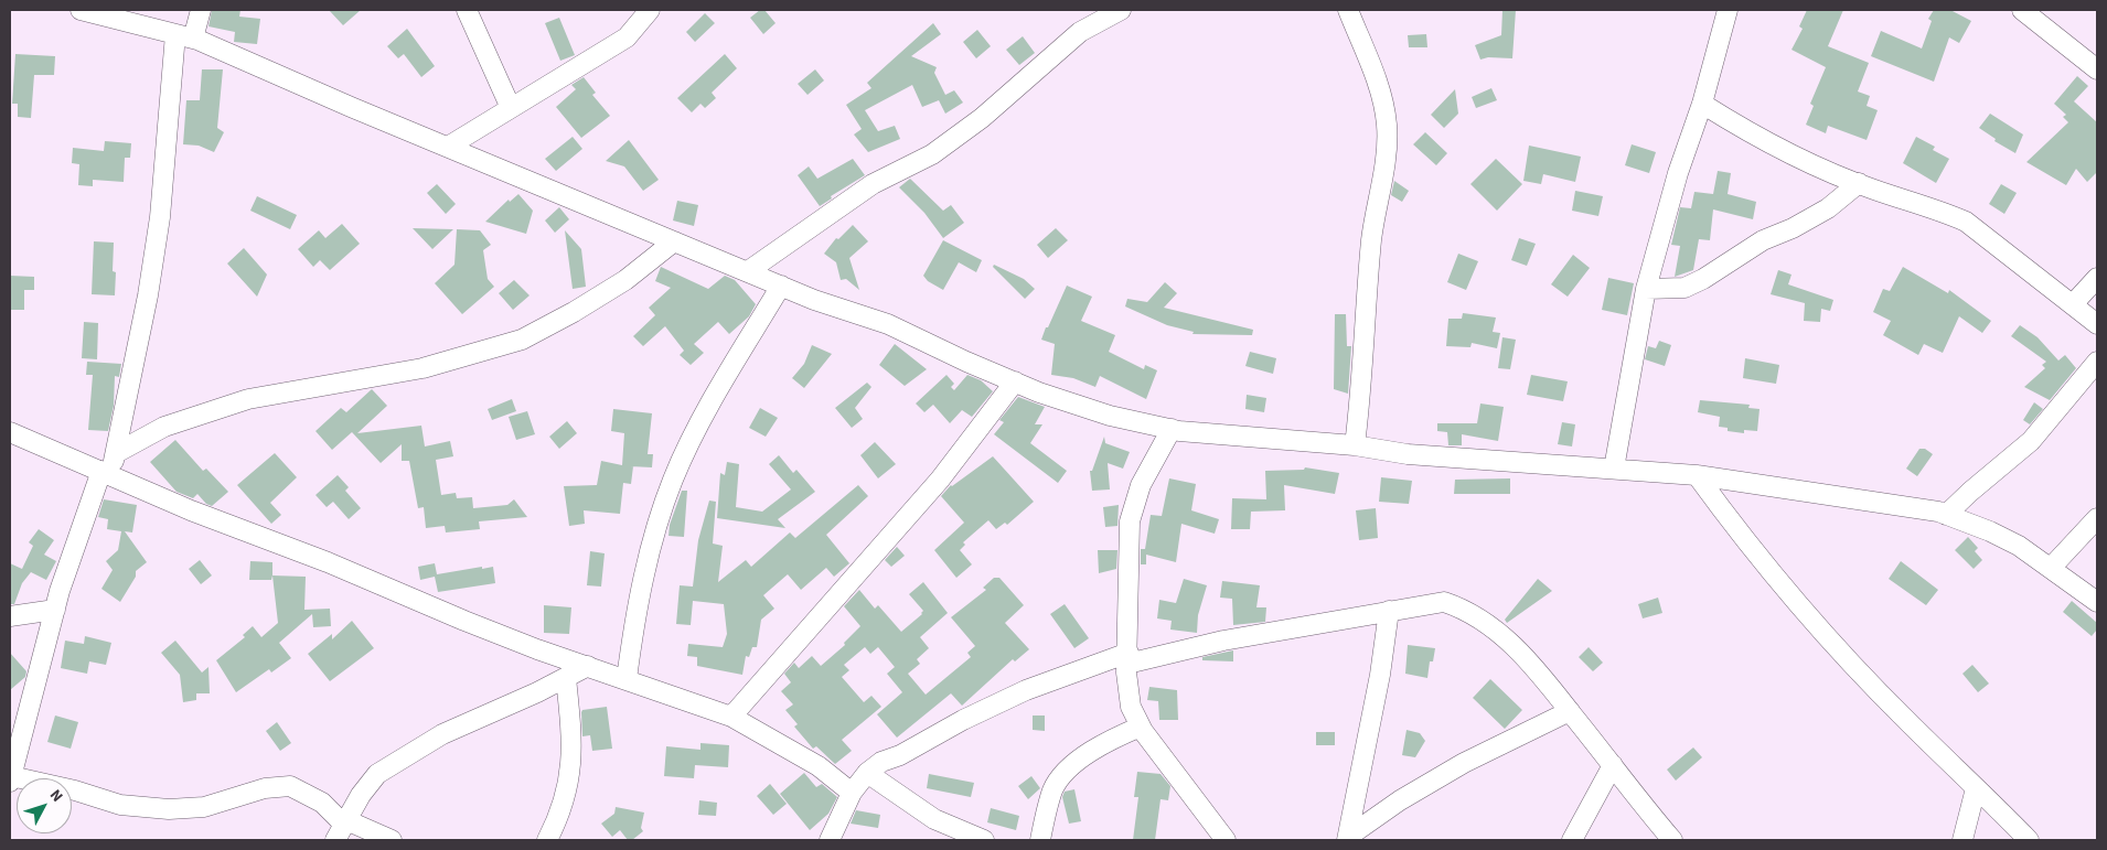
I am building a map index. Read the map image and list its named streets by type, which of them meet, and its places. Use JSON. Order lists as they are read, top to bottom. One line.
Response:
{"north":"top right"}
